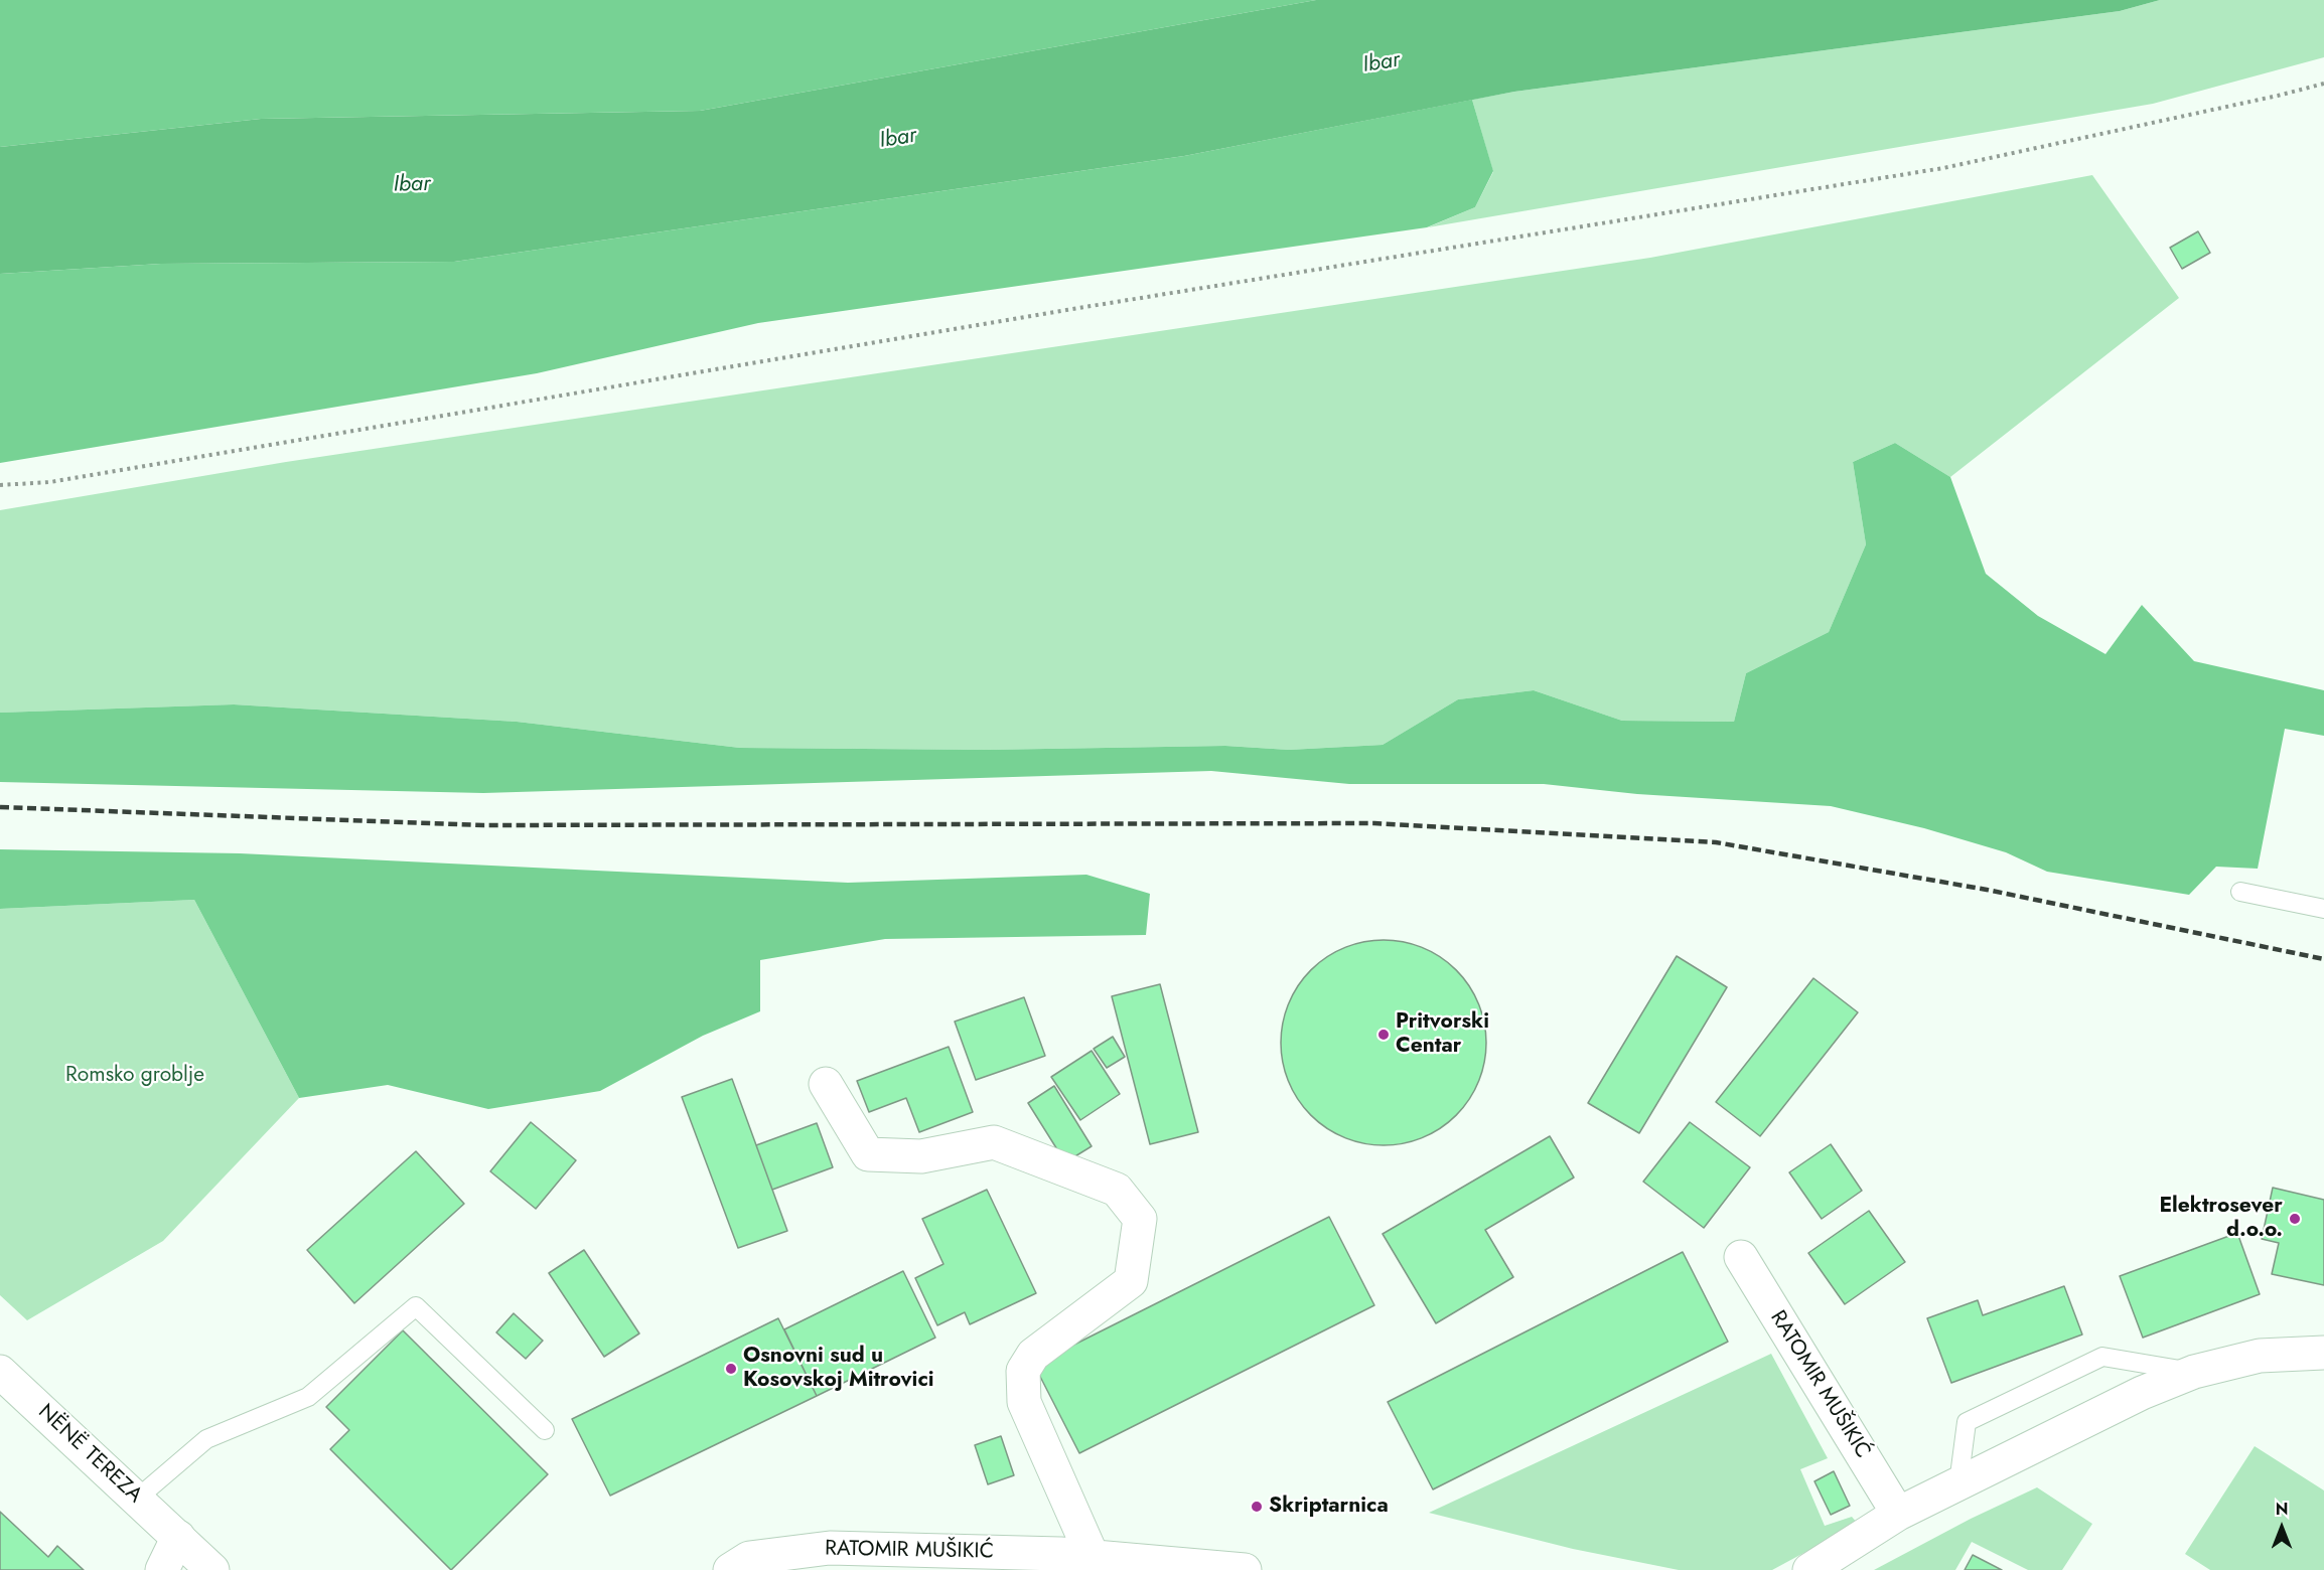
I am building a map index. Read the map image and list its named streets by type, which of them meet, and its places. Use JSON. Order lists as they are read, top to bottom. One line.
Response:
{"streets":{"street":["RATOMIR MUŠIKIĆ","NËNË TEREZA"]},"water":["Ibar"],"parks":["Romsko groblje"],"places":["Pritvorski Centar","Elektrosever d.o.o.","Osnovni sud u Kosovskoj Mitrovici","Skriptarnica"],"north":"top"}
